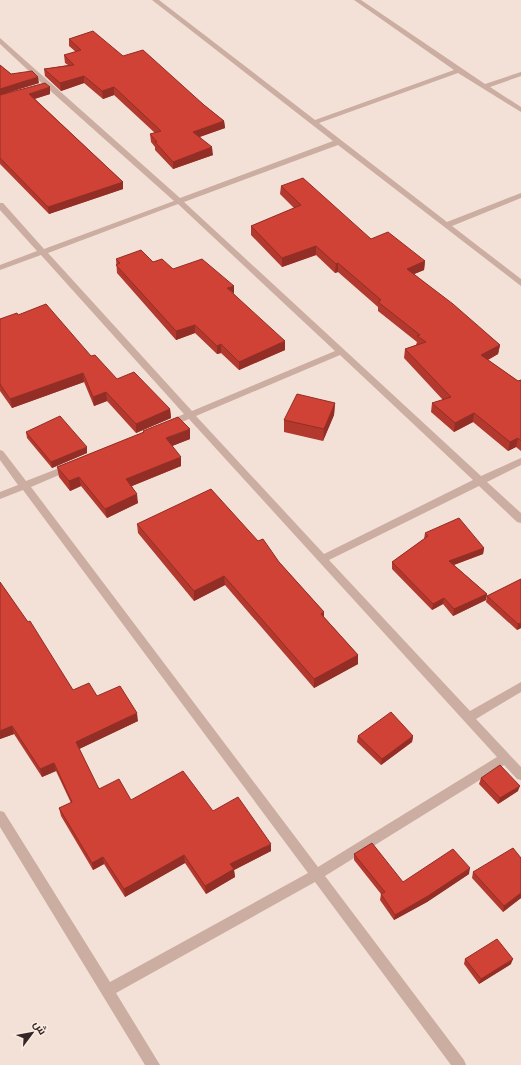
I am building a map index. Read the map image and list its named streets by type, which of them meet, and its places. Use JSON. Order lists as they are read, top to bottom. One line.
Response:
{"north":"top right"}
